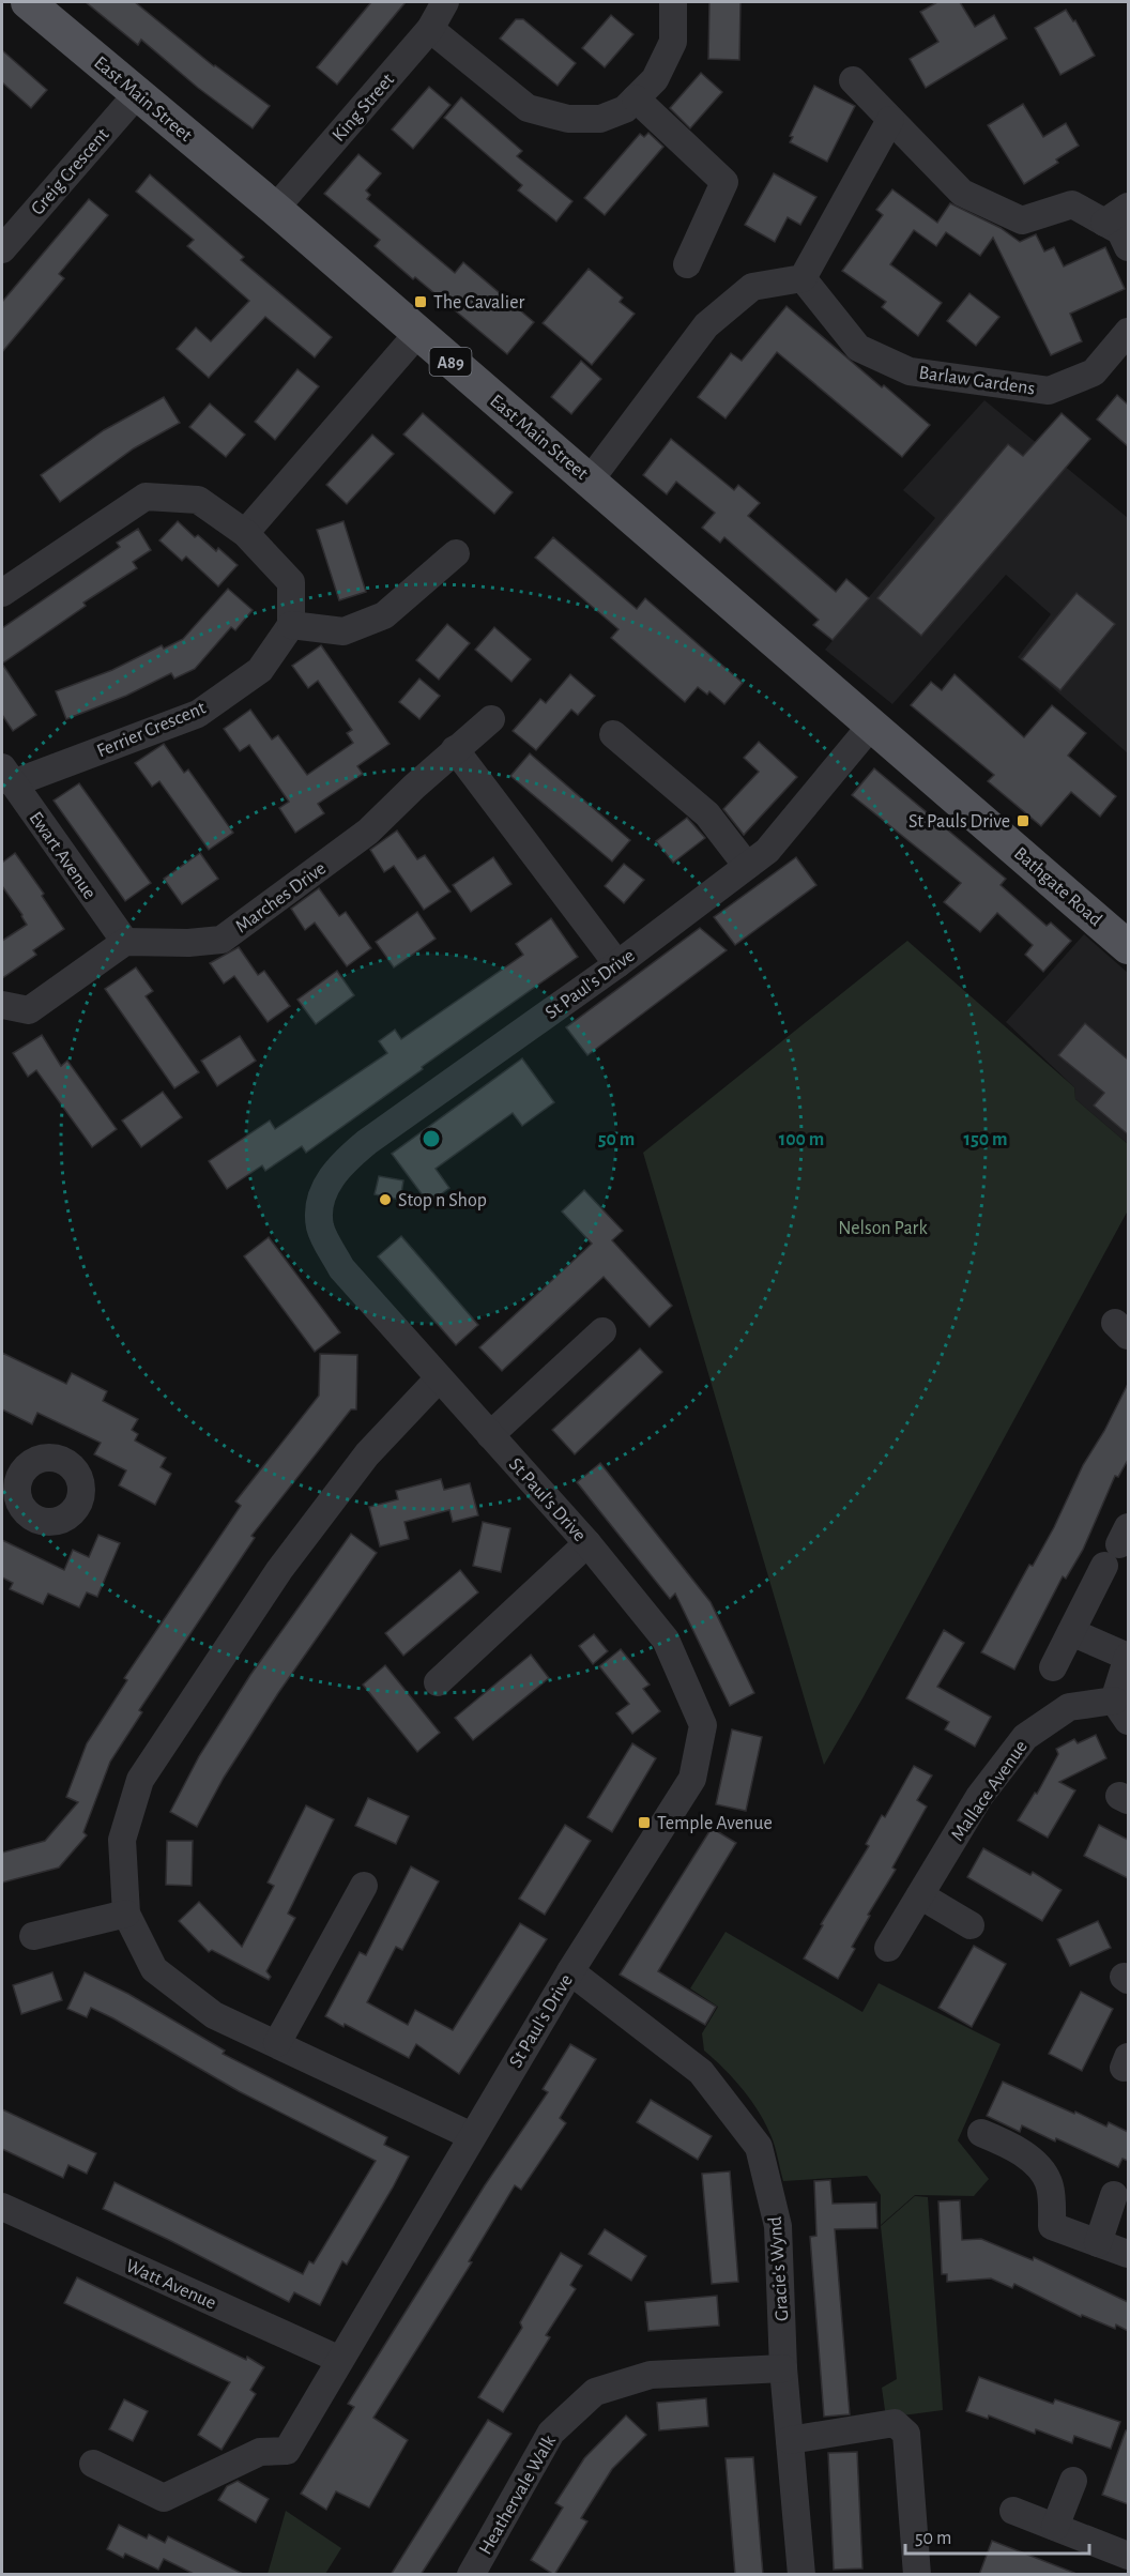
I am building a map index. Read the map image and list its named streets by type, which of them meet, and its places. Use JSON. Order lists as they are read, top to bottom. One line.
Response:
{"streets":{"main road":["East Main Street","A89","Bathgate Road"],"street":["King Street","Greig Crescent","Barlaw Gardens","Ferrier Crescent","Ewart Avenue","Marches Drive","St Paul's Drive","Mallace Avenue","Gracie's Wynd","Watt Avenue","Heathervale Walk"]},"crossings":[["East Main Street","King Street"],["East Main Street","Greig Crescent"],["East Main Street","Bathgate Road"],["East Main Street","St Paul's Drive"],["Ferrier Crescent","Ewart Avenue"],["Ewart Avenue","Marches Drive"],["Bathgate Road","St Paul's Drive"],["St Paul's Drive","Gracie's Wynd"],["St Paul's Drive","Watt Avenue"],["Gracie's Wynd","Heathervale Walk"]],"parks":["Nelson Park"],"places":{"transit":["The Cavalier","St Pauls Drive","Temple Avenue"],"other":["Stop n Shop"]},"scale_bar":"50 m","rings":["50 m","100 m","150 m"]}
